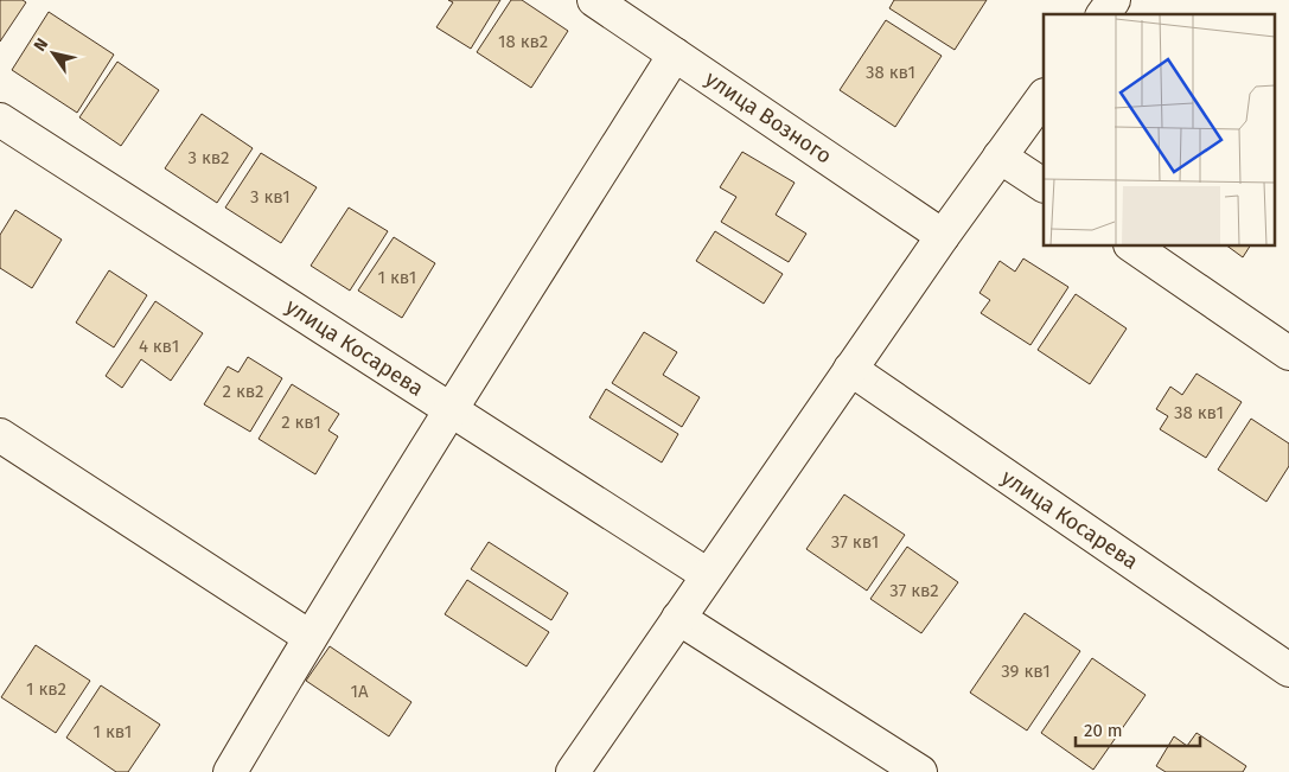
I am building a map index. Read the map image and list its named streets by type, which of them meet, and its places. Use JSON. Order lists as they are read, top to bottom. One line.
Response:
{"streets":{"street":["улица Возного","улица Косарева"]},"house_numbers":["18 кв2","38 кв1","3 кв2","3 кв1","1 кв1","4 кв1","2 кв2","38 кв1","2 кв1","37 кв1","37 кв2","39 кв1","1 кв2","1А","1 кв1"],"scale_bar":"20 m","north":"top left"}
